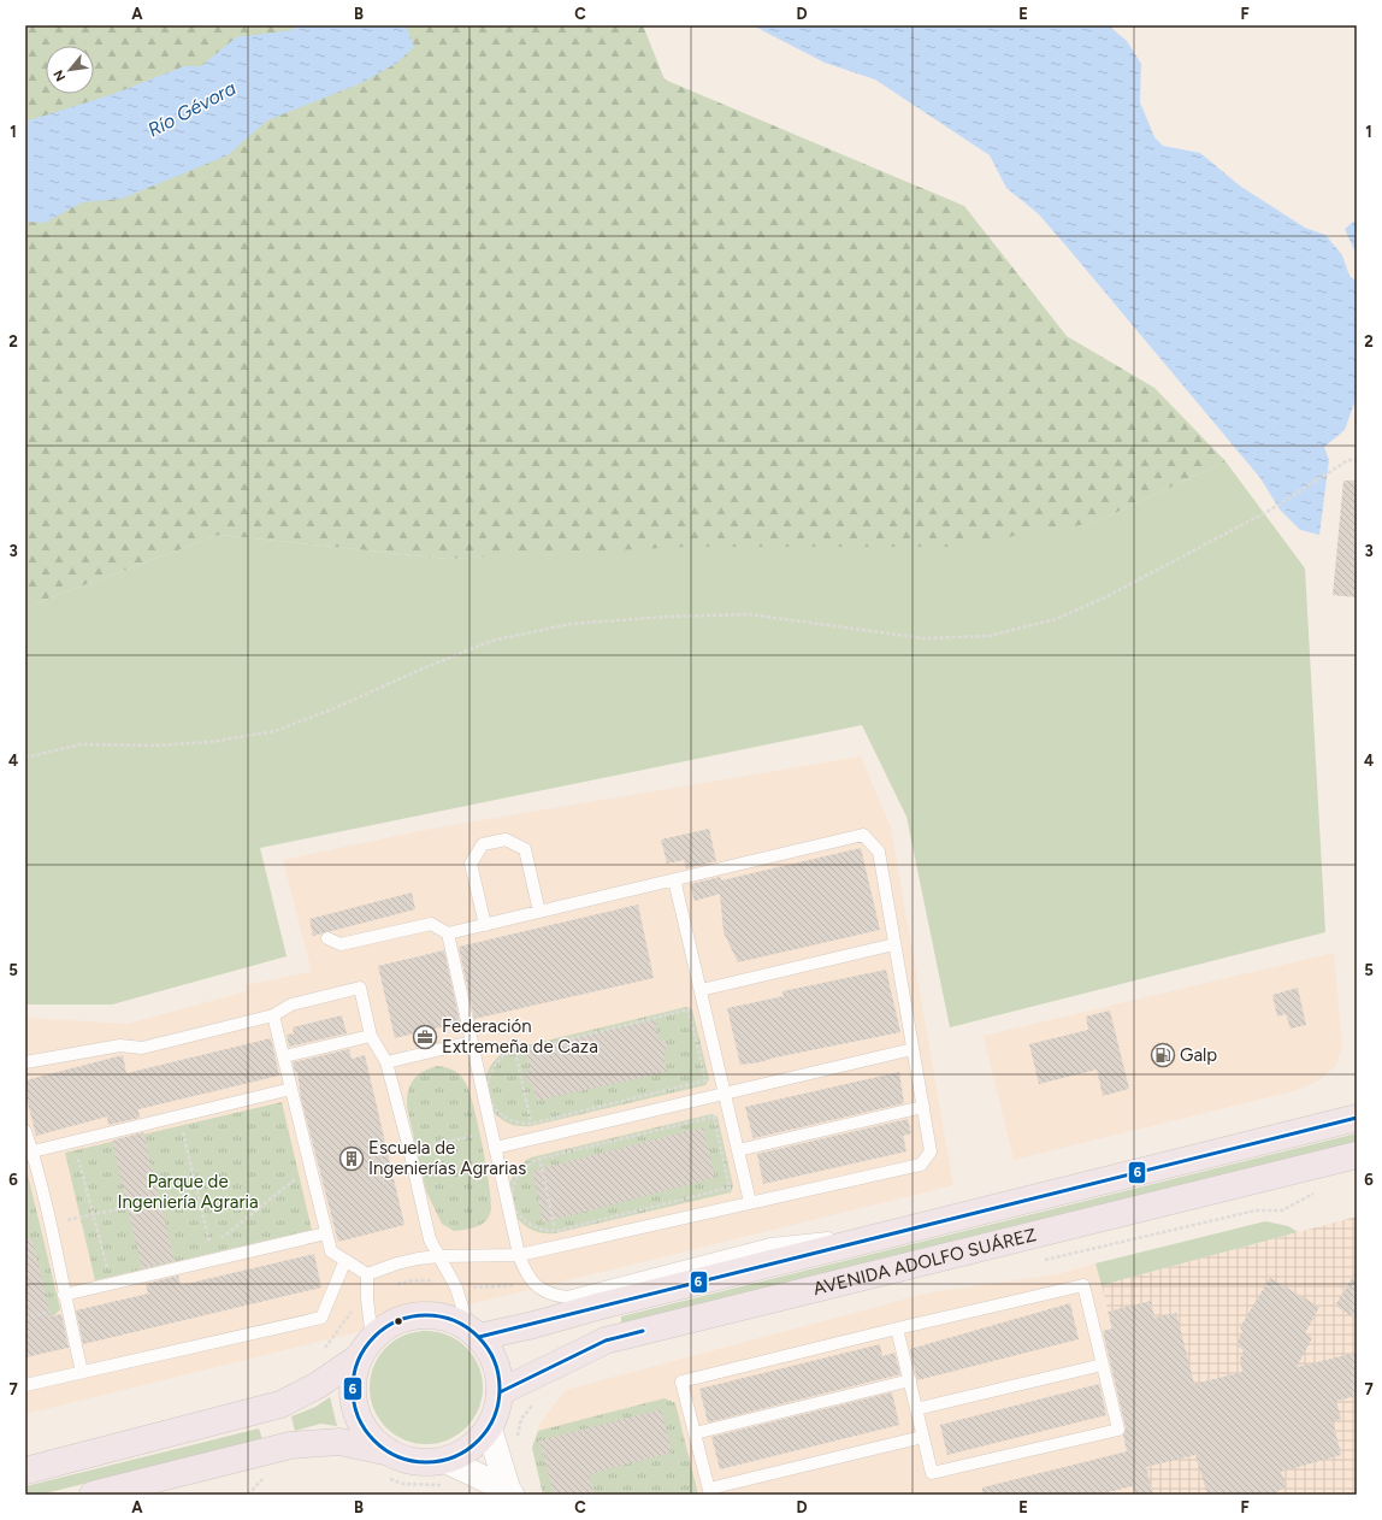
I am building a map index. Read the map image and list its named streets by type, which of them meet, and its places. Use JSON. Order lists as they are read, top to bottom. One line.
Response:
{"streets":{"highway":["AVENIDA ADOLFO SUÁREZ"]},"water":["Río Gévora"],"parks":["Parque de Ingeniería Agraria"],"places":{"office":["Federación Extremeña de Caza"],"fuel station":["Galp"],"building":["Escuela de Ingenierías Agrarias"]},"lines":["transit line 6"],"north":"bottom left","grid":{"columns":["A","B","C","D","E","F"],"rows":["1","2","3","4","5","6","7"]}}
